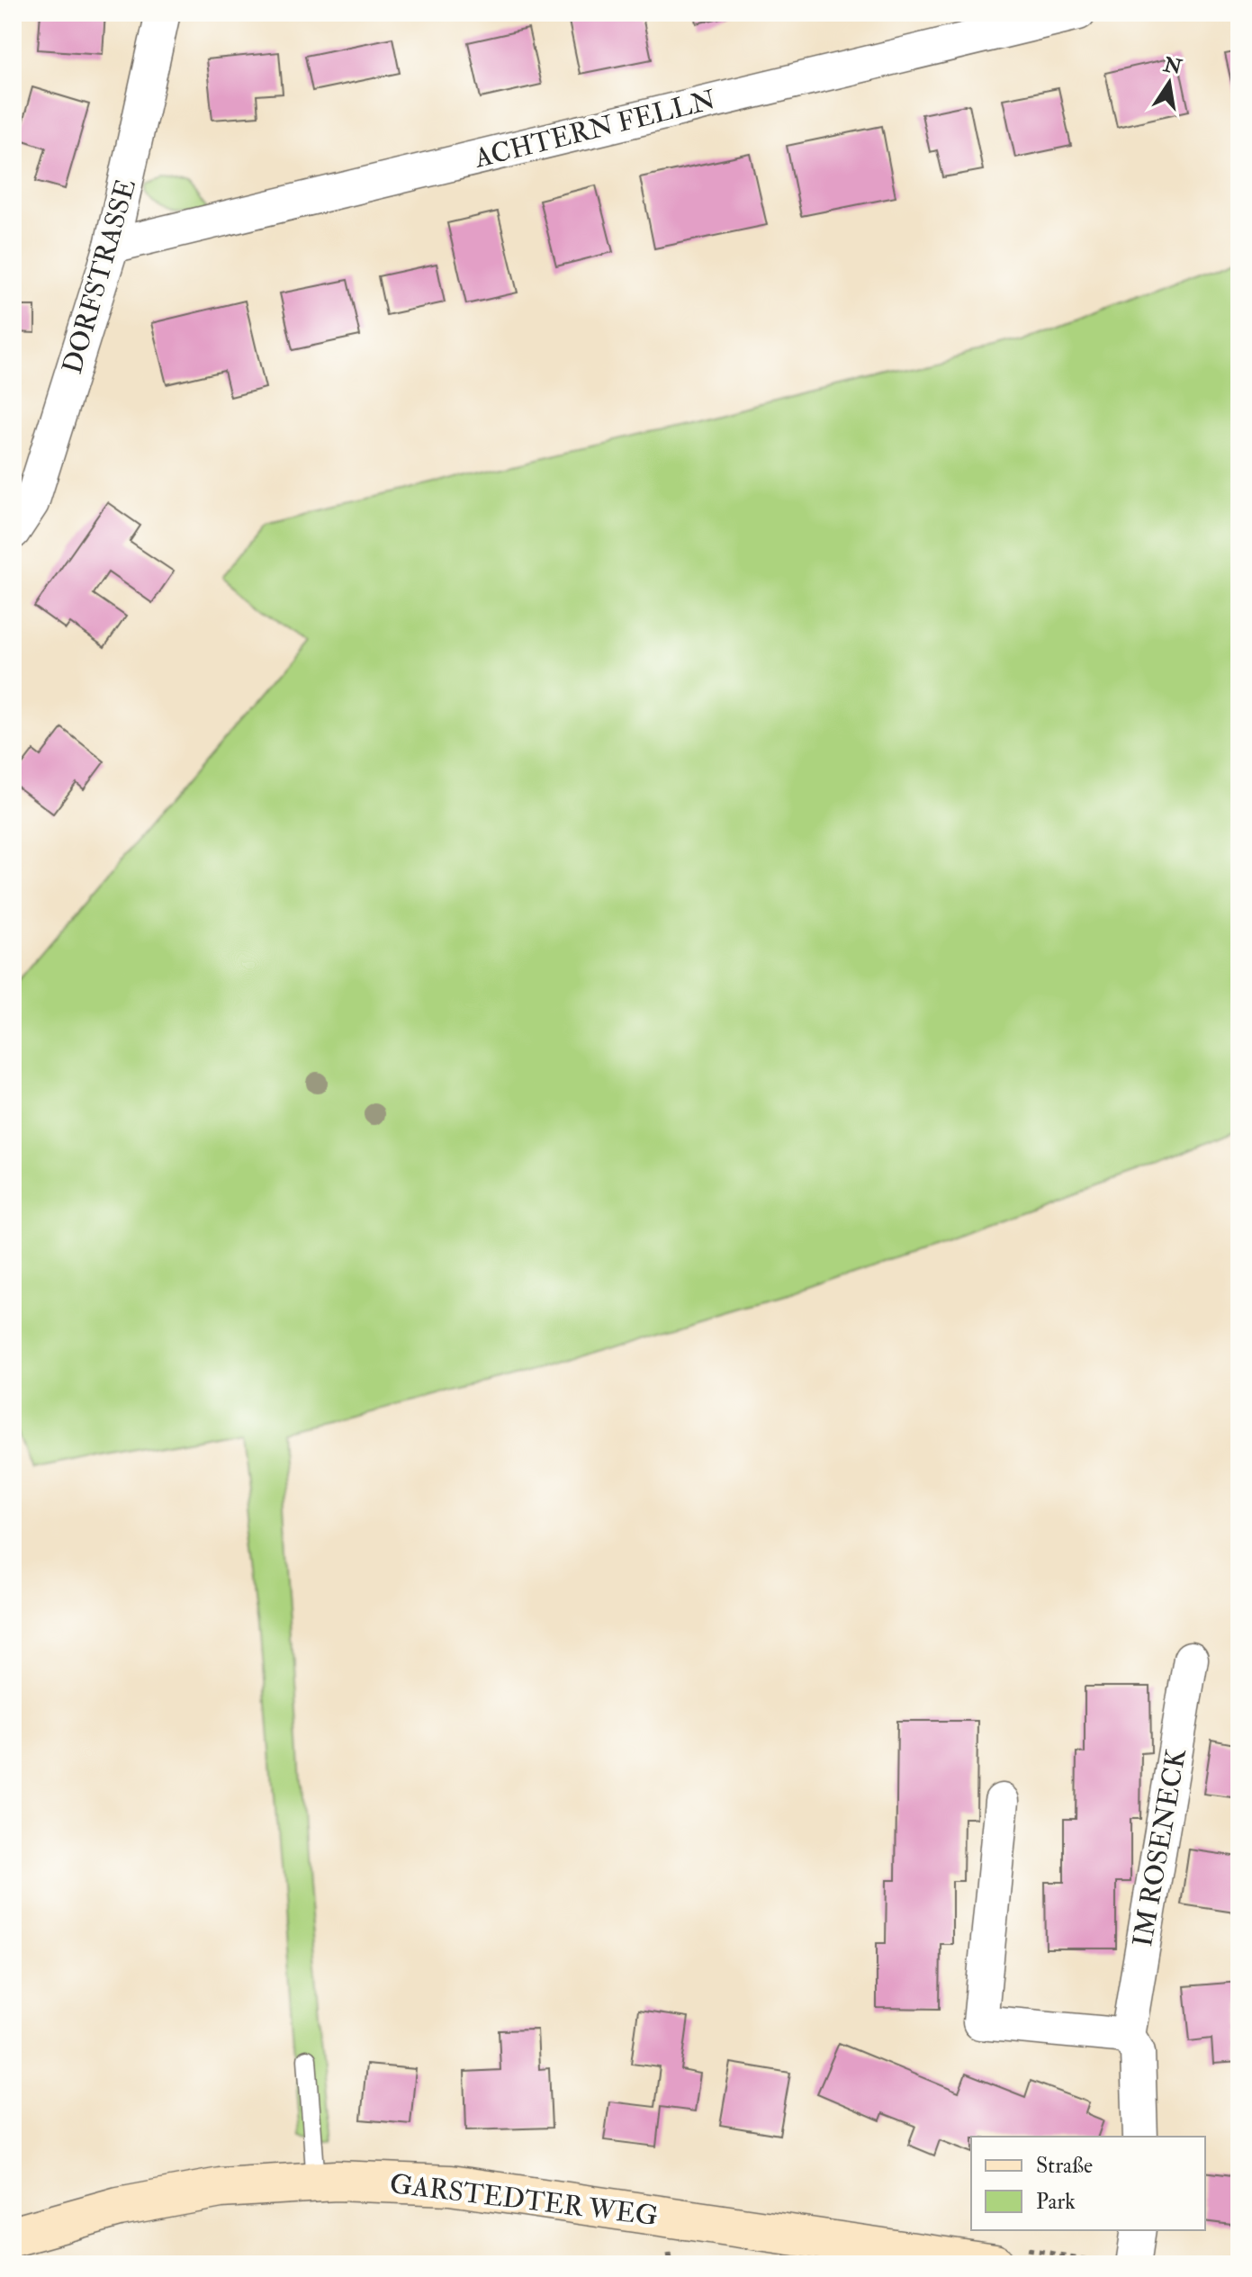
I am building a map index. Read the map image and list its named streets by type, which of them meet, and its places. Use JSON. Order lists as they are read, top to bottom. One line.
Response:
{"streets":{"main road":["GARSTEDTER WEG"],"street":["ACHTERN FELLN","DORFSTRASSE","IM ROSENECK"]},"crossings":[["ACHTERN FELLN","DORFSTRASSE"]],"legend":["Straße","Park"],"north":"top"}
